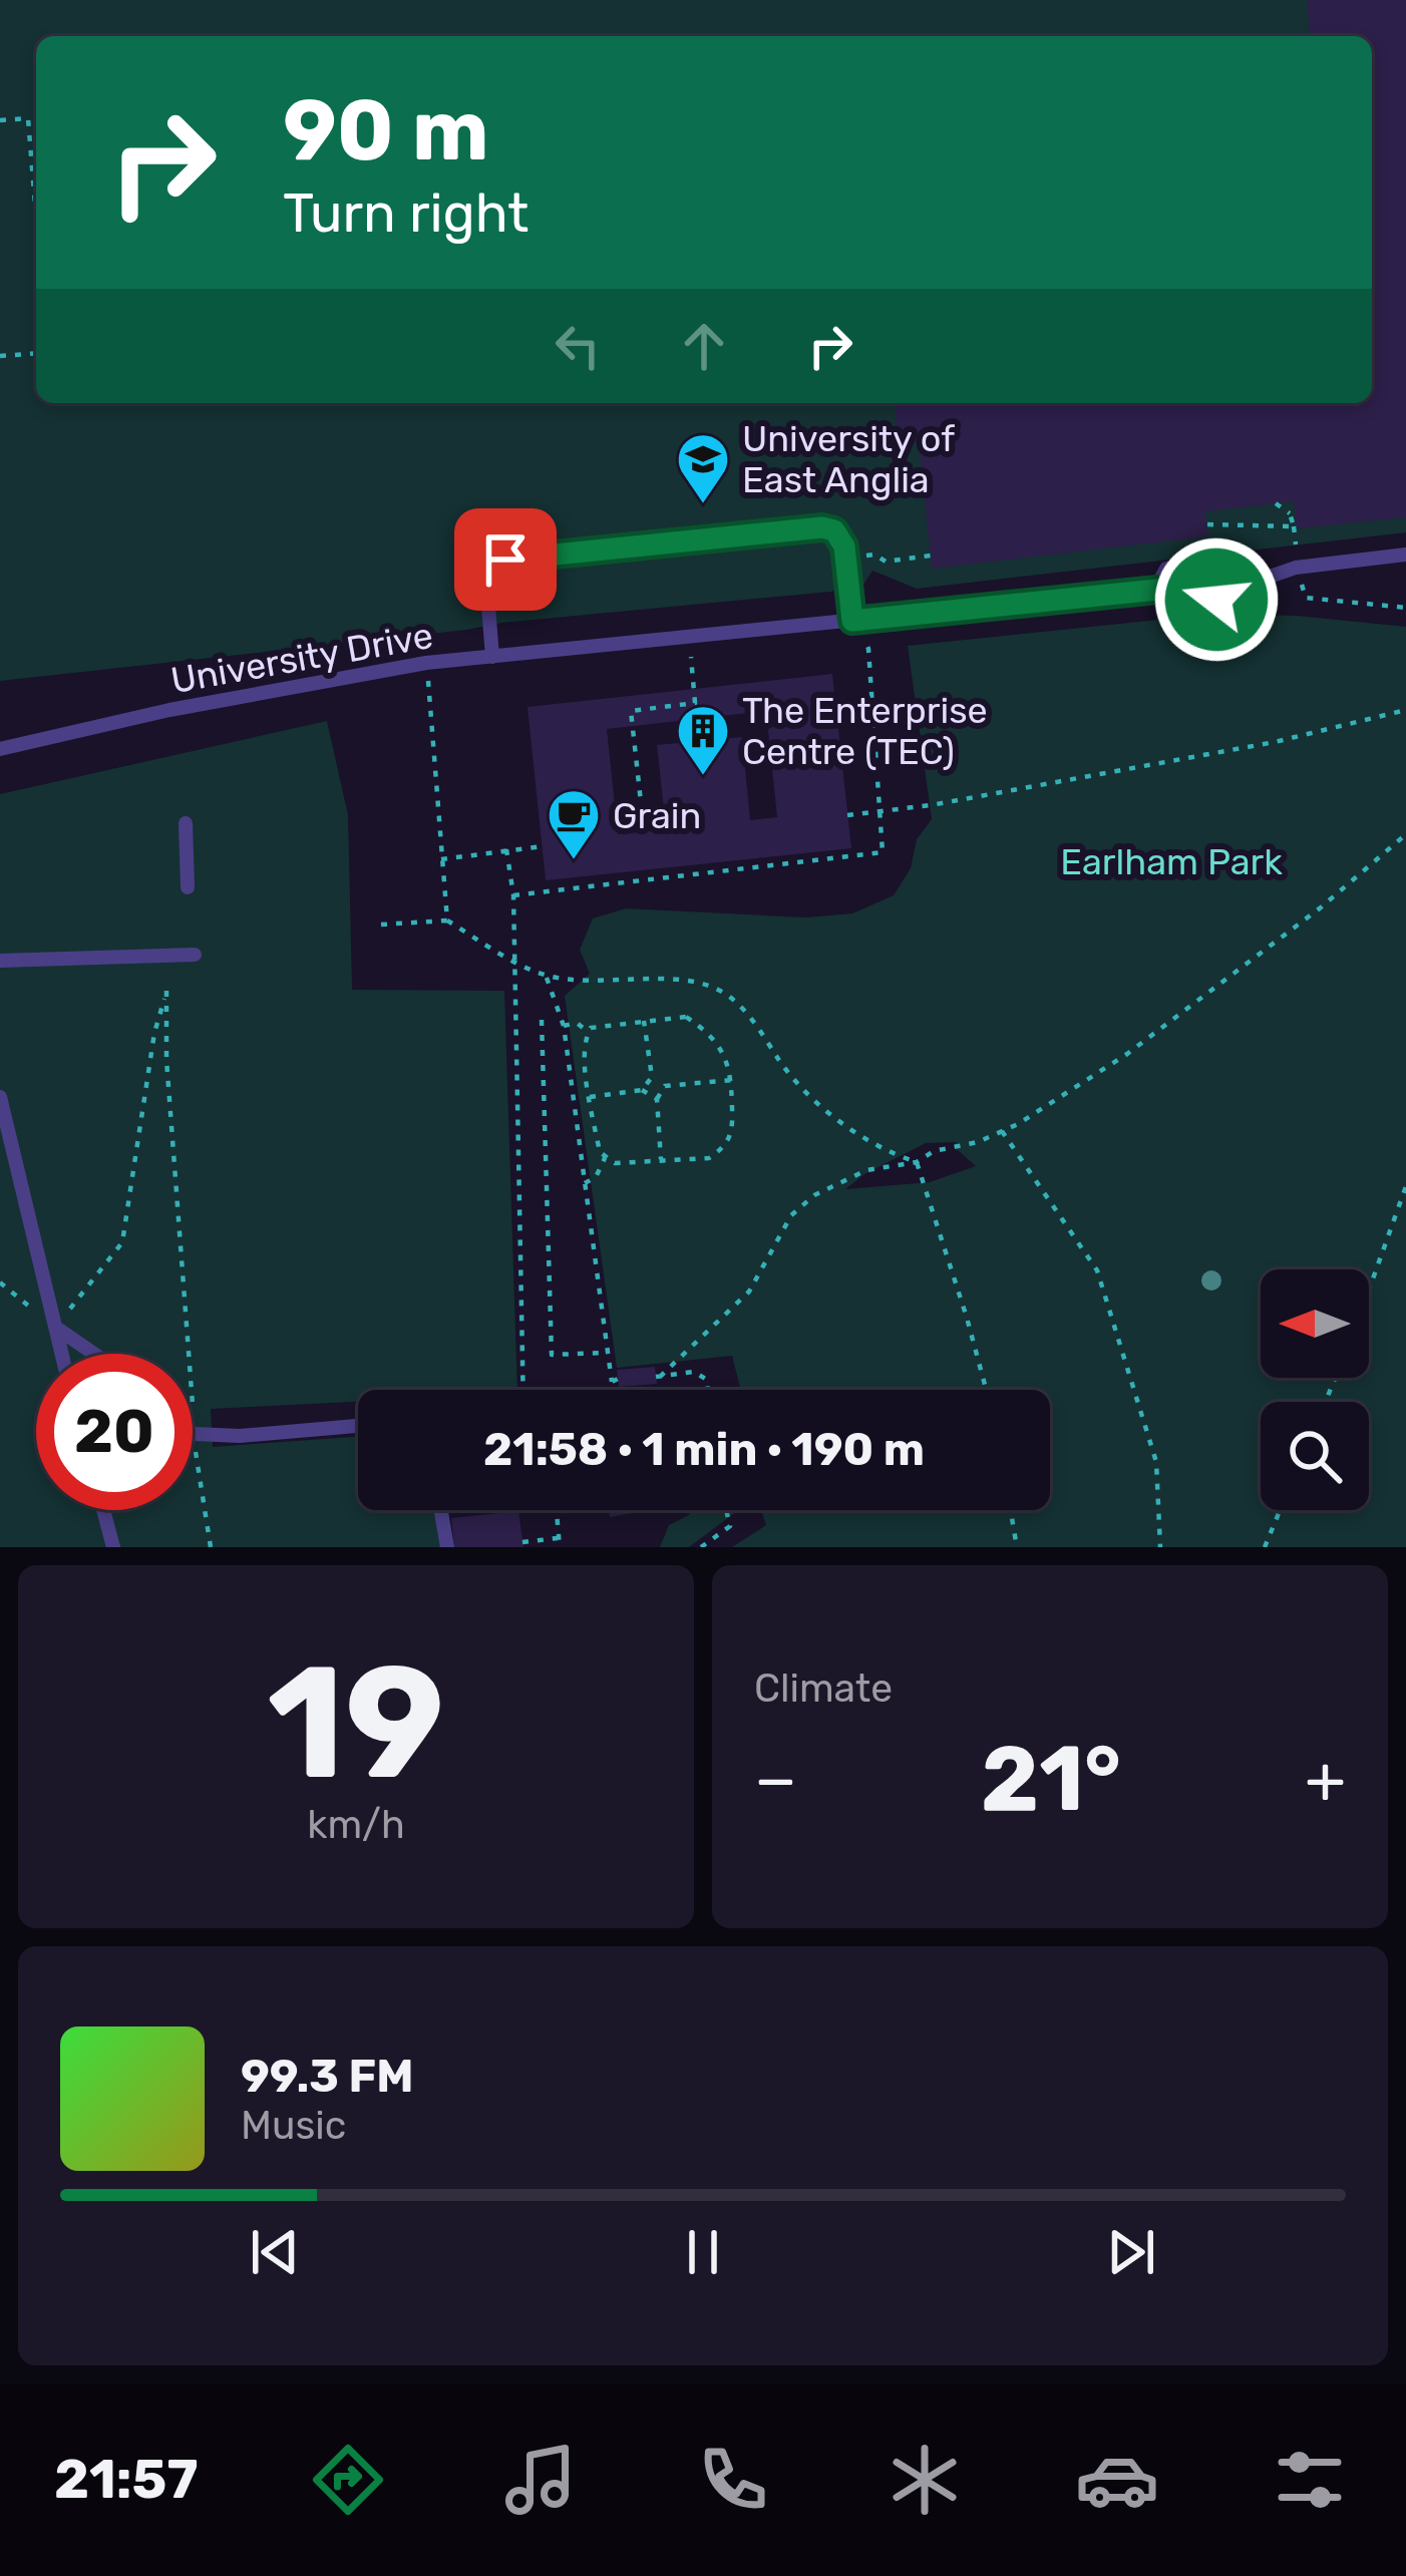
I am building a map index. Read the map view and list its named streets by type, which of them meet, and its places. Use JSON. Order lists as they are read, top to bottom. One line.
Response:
{"streets":{"lane":["University Drive"]},"parks":["Earlham Park"],"places":{"school or university":["University of East Anglia"],"building":["The Enterprise Centre (TEC)"],"cafe":["Grain"]},"north":"left","page":{"turn":["90 m","Turn right"],"limit":"20","trip":"21:58 · 1 min · 190 m","tile":[["19","km/h"],"Climate"],"heat":["−","21°","+"],"song":["99.3 FM","Music"],"tabs":"21:57"}}
